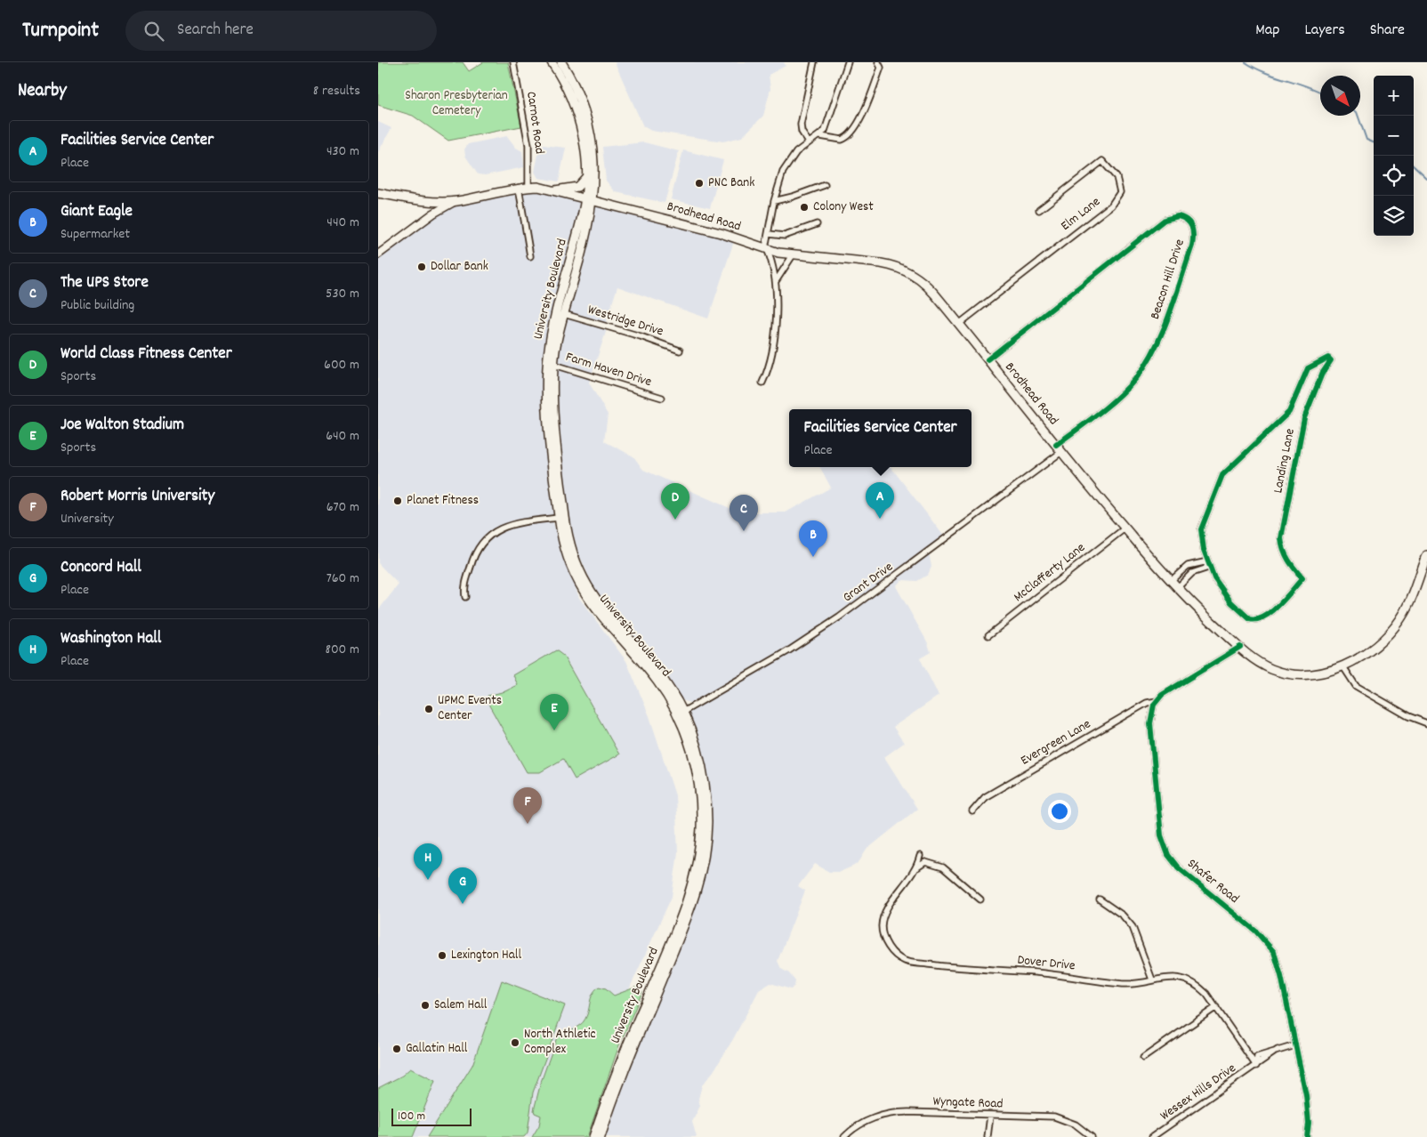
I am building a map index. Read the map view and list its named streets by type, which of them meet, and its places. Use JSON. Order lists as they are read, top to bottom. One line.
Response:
{"streets":{"main road":["Brodhead Road","University Boulevard"],"street":["Carnot Road","Elm Lane","Beacon Hill Drive","Westridge Drive","Farm Haven Drive","Landing Lane","McClafferty Lane","Grant Drive","Evergreen Lane","Shafer Road","Dover Drive","Wessex Hills Drive","Wyngate Road"]},"crossings":[["Elm Lane","Brodhead Road"],["Brodhead Road","Beacon Hill Drive"],["Brodhead Road","University Boulevard"],["Brodhead Road","McClafferty Lane"],["Brodhead Road","Grant Drive"],["University Boulevard","Westridge Drive"],["University Boulevard","Farm Haven Drive"],["University Boulevard","Grant Drive"],["Evergreen Lane","Shafer Road"],["Shafer Road","Wessex Hills Drive"],["Dover Drive","Wessex Hills Drive"]],"parks":["Sharon Presbyterian Cemetery"],"places":["PNC Bank","Colony West","Dollar Bank","Planet Fitness","UPMC Events Center","Lexington Hall","Salem Hall","North Athletic Complex","Gallatin Hall"],"scale_bar":"100 m","north":"bottom right","page":{"header":"Turnpoint","search":"Search here","nav":["Map","Layers","Share"],"heading":["Nearby","8 results"],"map_buttons":["+","−"],"list":[{"mark":"A","name":"Facilities Service Center","note":"Place","value":"430 m"},{"mark":"B","name":"Giant Eagle","note":"Supermarket","value":"440 m"},{"mark":"C","name":"The UPS Store","note":"Public building","value":"530 m"},{"mark":"D","name":"World Class Fitness Center","note":"Sports","value":"600 m"},{"mark":"E","name":"Joe Walton Stadium","note":"Sports","value":"640 m"},{"mark":"F","name":"Robert Morris University","note":"University","value":"670 m"},{"mark":"G","name":"Concord Hall","note":"Place","value":"760 m"},{"mark":"H","name":"Washington Hall","note":"Place","value":"800 m"}],"popup":["Facilities Service Center","Place"],"pins":["A","D","C","B","E","F","H","G"],"scale":"100 m"}}
